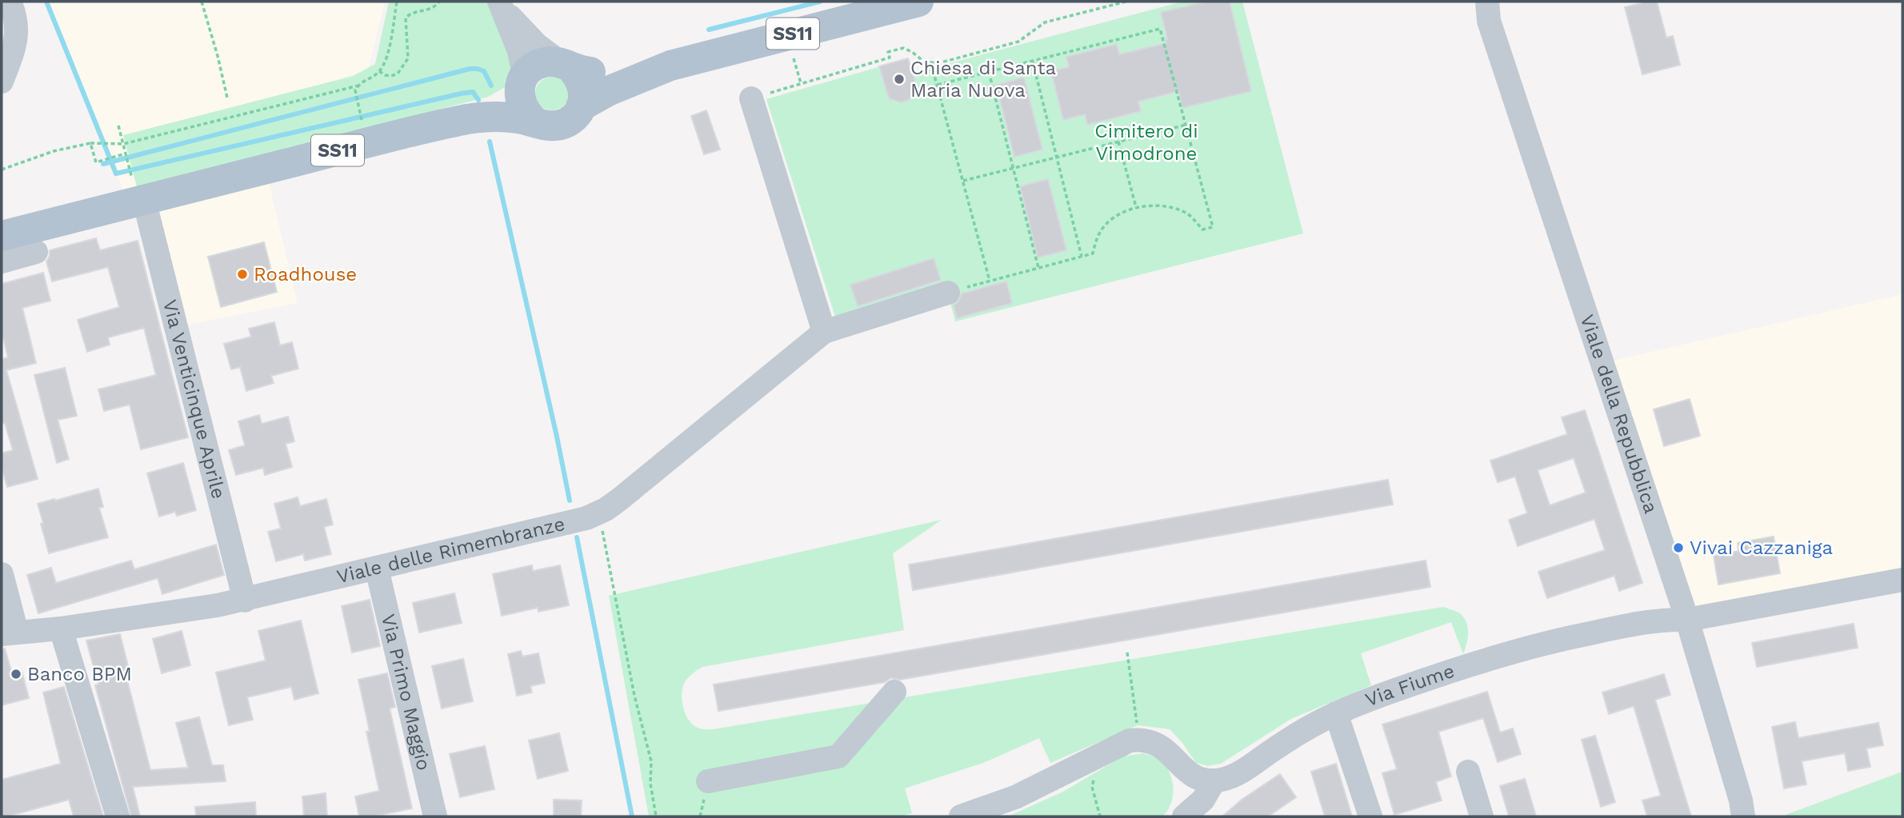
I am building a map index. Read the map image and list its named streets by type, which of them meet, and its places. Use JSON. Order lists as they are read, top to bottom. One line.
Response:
{"streets":{"main road":["SS11"],"street":["Via Venticinque Aprile","Viale della Repubblica","Viale delle Rimembranze","Via Fiume","Via Primo Maggio"]},"crossings":[["SS11","Via Venticinque Aprile"],["Via Venticinque Aprile","Viale delle Rimembranze"],["Viale della Repubblica","Via Fiume"],["Viale delle Rimembranze","Via Primo Maggio"]],"parks":["Cimitero di Vimodrone"],"places":["Chiesa di Santa Maria Nuova","Roadhouse","Vivai Cazzaniga","Banco BPM"]}
